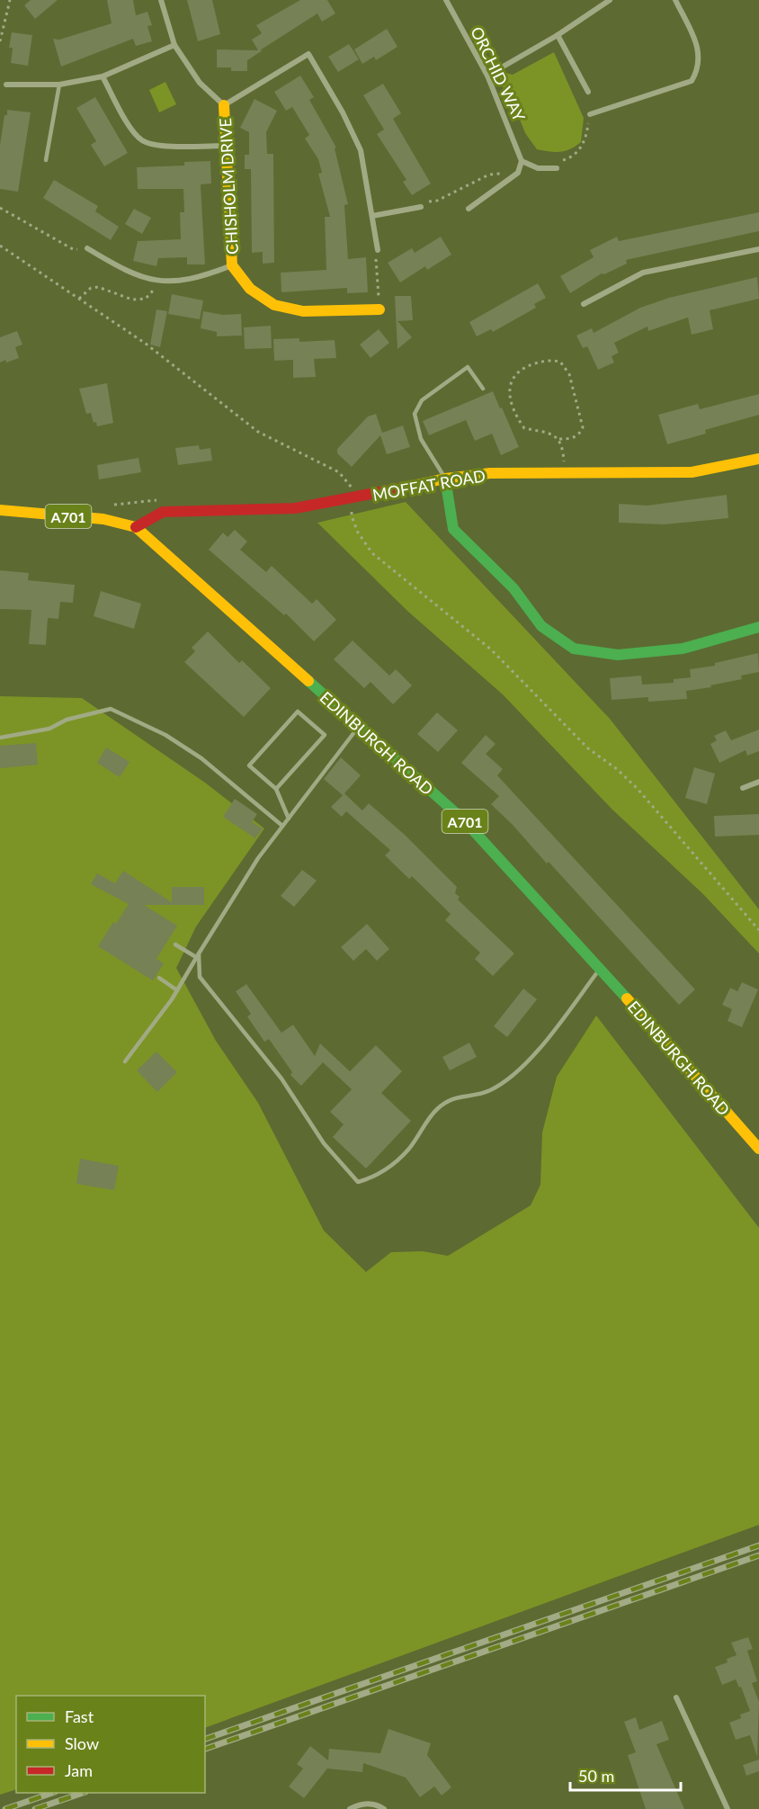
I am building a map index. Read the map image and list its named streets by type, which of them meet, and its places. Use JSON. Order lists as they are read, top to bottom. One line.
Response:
{"streets":{"street":["ORCHID WAY","CHISHOLM DRIVE","MOFFAT ROAD","A701","EDINBURGH ROAD"]},"crossings":[["MOFFAT ROAD","EDINBURGH ROAD"]],"legend":["Fast","Slow","Jam"],"scale_bar":"50 m"}
